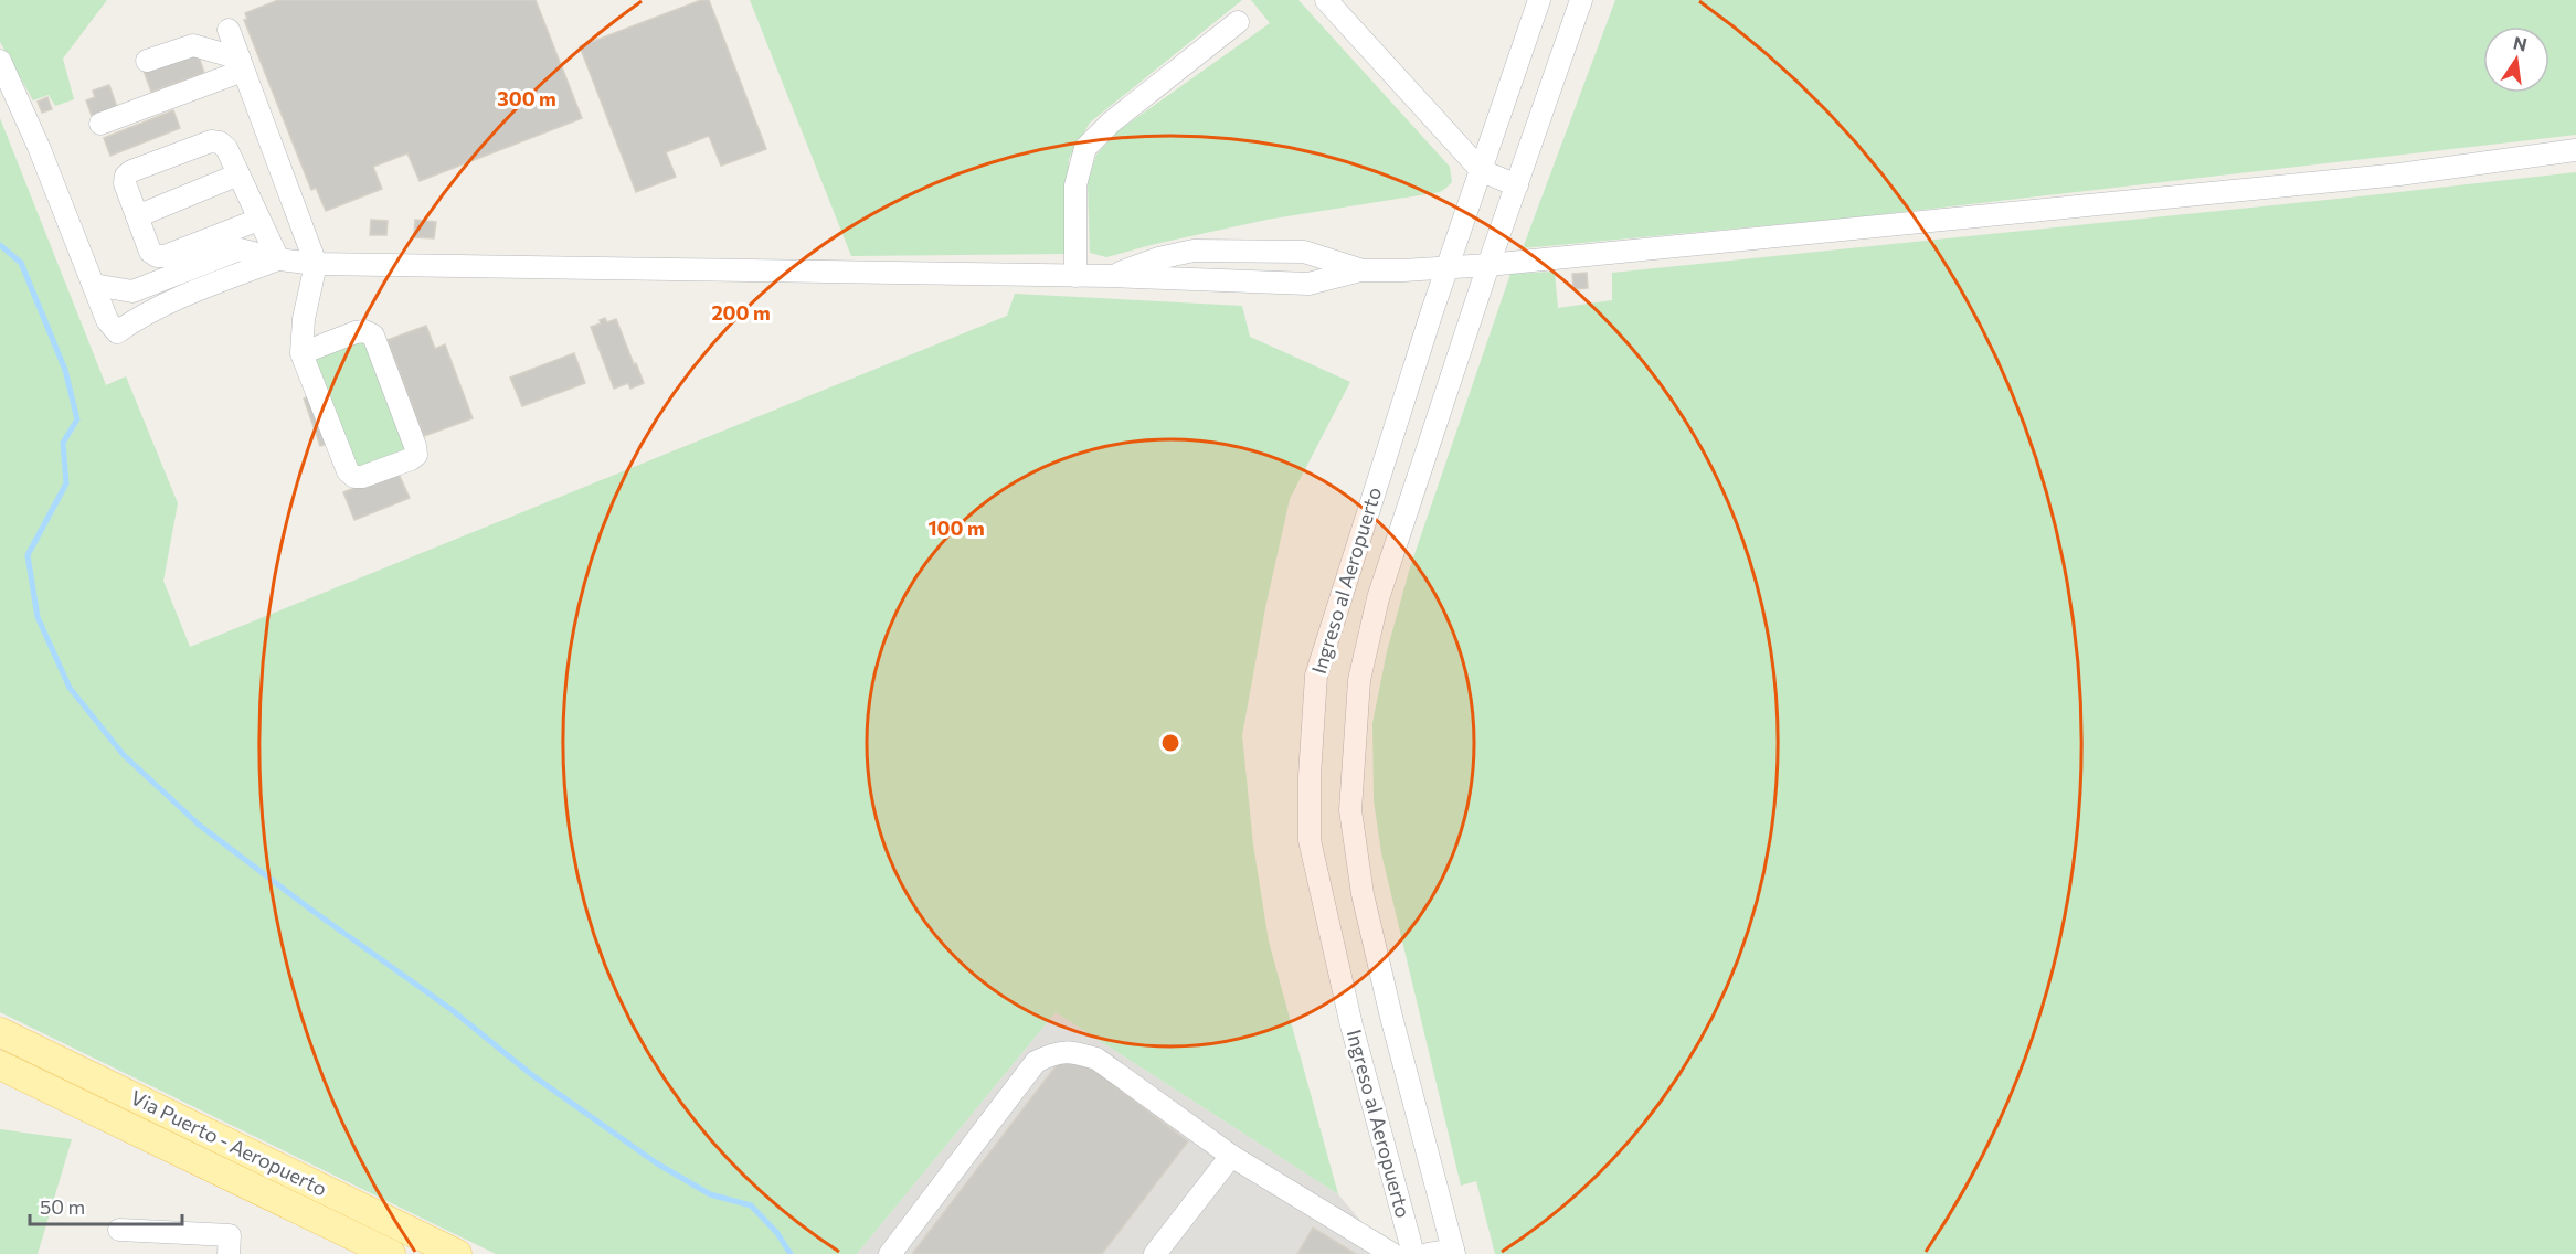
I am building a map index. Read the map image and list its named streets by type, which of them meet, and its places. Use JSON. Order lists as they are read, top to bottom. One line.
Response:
{"streets":{"main road":["Via Puerto - Aeropuerto"],"street":["Ingreso al Aeropuerto"]},"scale_bar":"50 m","north":"top","rings":["300 m","200 m","100 m"]}
